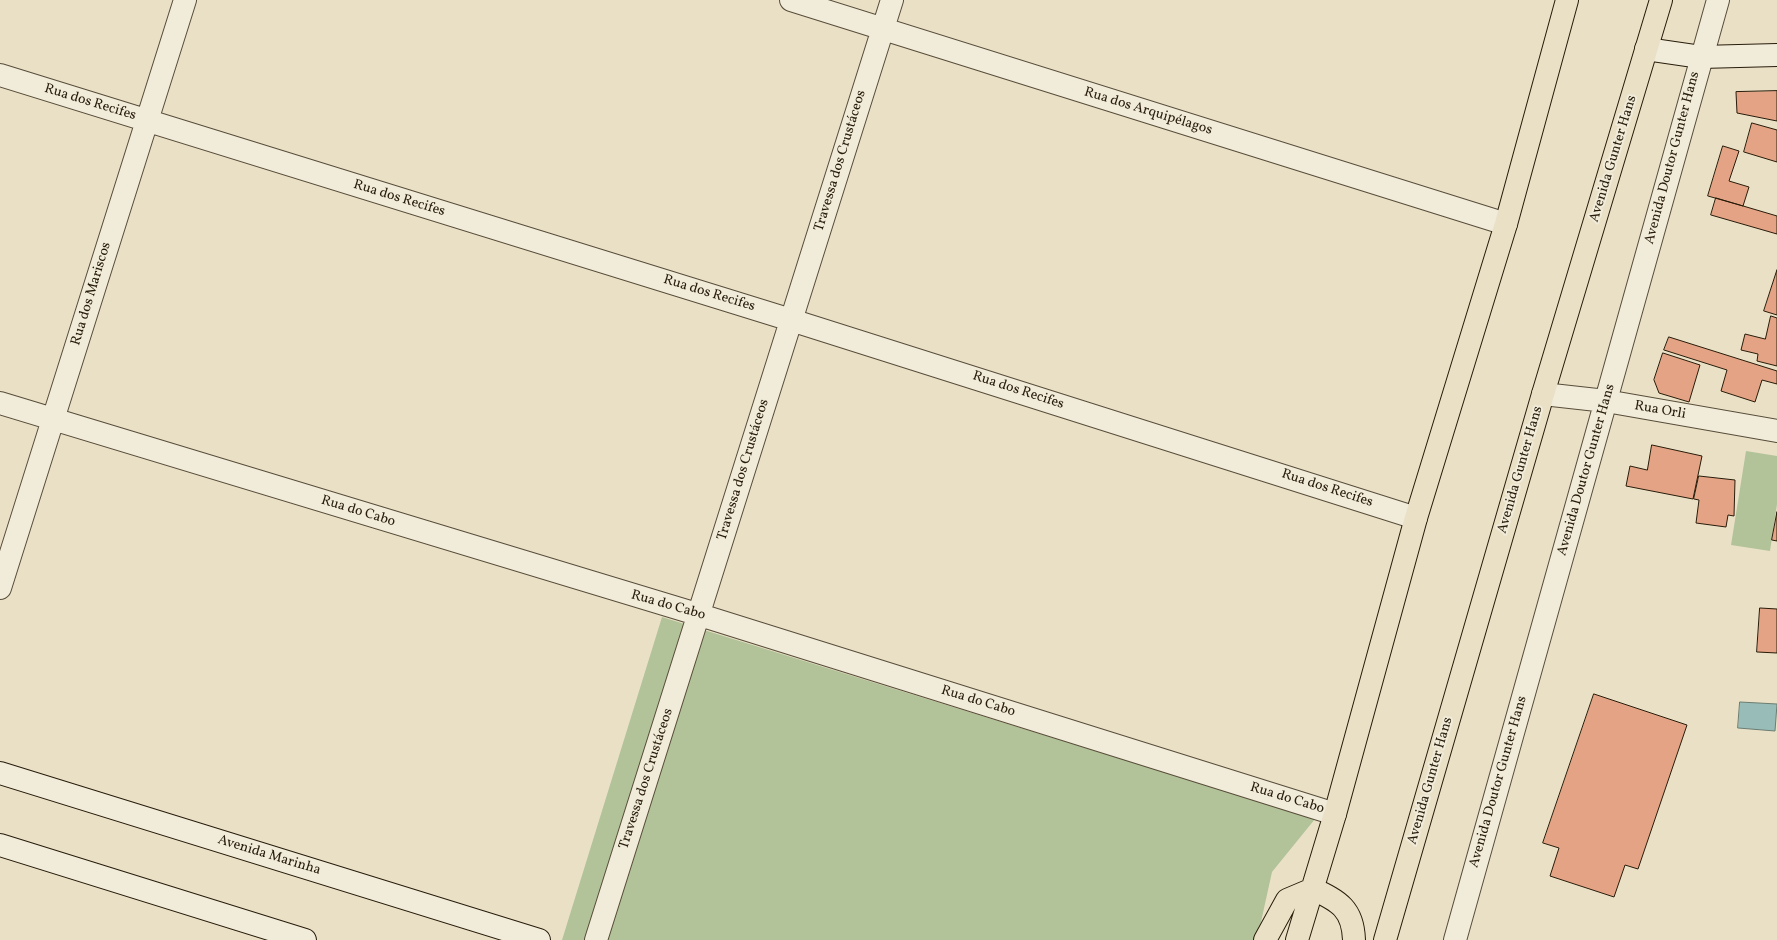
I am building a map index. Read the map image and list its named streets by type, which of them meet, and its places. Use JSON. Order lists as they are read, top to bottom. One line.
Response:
{"streets":{"main road":["Avenida Gunter Hans"],"street":["Rua dos Recifes","Rua dos Arquipélagos","Avenida Doutor Gunter Hans","Travessa dos Crustáceos","Rua dos Mariscos","Rua Orli","Rua do Cabo","Avenida Marinha"]},"crossings":[["Rua dos Recifes","Travessa dos Crustáceos"],["Rua dos Recifes","Rua dos Mariscos"],["Rua dos Arquipélagos","Travessa dos Crustáceos"],["Avenida Doutor Gunter Hans","Rua Orli"],["Avenida Gunter Hans","Rua Orli"],["Travessa dos Crustáceos","Rua do Cabo"],["Rua dos Mariscos","Rua do Cabo"]]}
